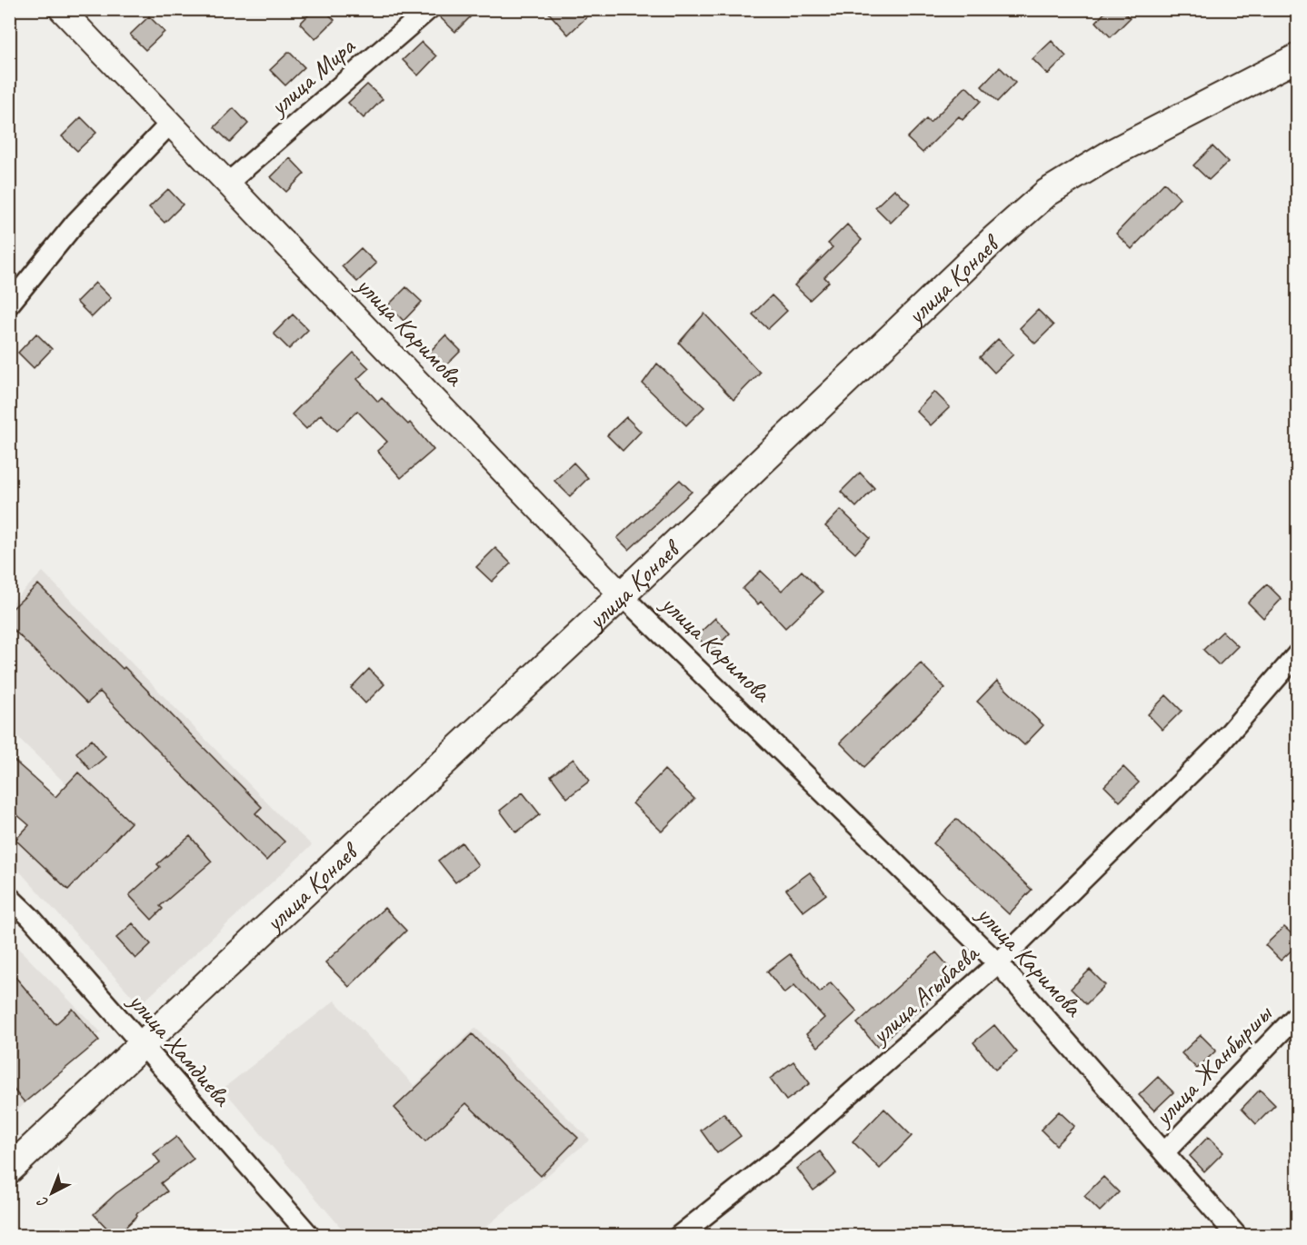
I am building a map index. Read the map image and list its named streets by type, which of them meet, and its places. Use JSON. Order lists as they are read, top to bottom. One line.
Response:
{"streets":{"main road":["улица Қонаев"],"street":["улица Мира","улица Каримова","улица Агыбаева","улица Хамдиева","улица Жанбыршы"]},"crossings":[["улица Мира","улица Каримова"],["улица Қонаев","улица Каримова"],["улица Қонаев","улица Хамдиева"],["улица Каримова","улица Агыбаева"],["улица Каримова","улица Жанбыршы"]],"north":"bottom left"}
